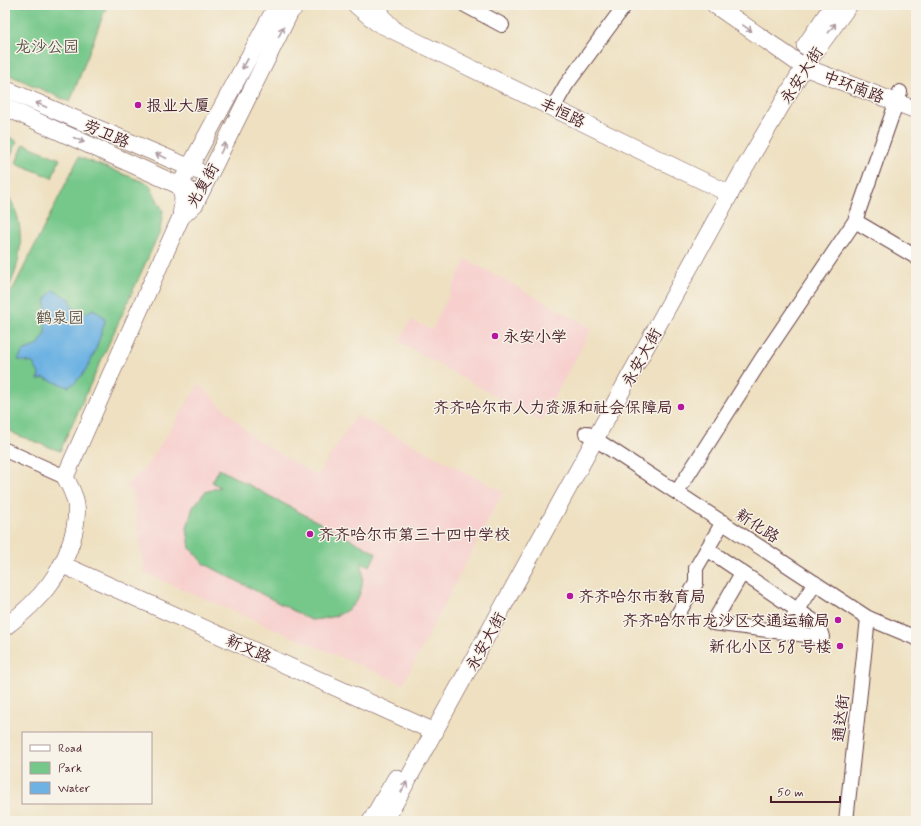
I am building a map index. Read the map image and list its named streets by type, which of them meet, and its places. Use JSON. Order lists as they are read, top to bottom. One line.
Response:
{"streets":{"main road":["永安大街","中环南路","丰恒路","劳卫路","光复街","新文路"],"street":["新化路","通达街"]},"crossings":[["永安大街","中环南路"],["永安大街","丰恒路"],["永安大街","新化路"],["永安大街","新文路"],["劳卫路","光复街"],["新化路","通达街"]],"parks":["龙沙公园","鹤泉园"],"places":["报业大厦","永安小学","齐齐哈尔市人力资源和社会保障局","齐齐哈尔市第三十四中学校","齐齐哈尔市教育局","齐齐哈尔市龙沙区交通运输局","新化小区 58 号楼"],"legend":["Road","Park","Water"],"scale_bar":"50 m"}
